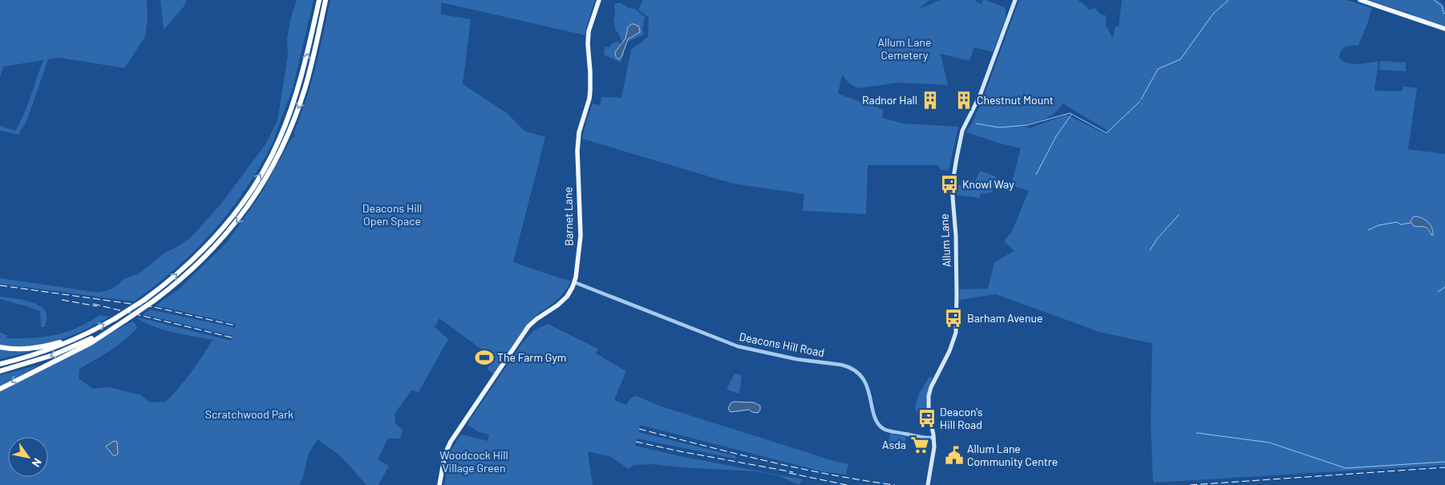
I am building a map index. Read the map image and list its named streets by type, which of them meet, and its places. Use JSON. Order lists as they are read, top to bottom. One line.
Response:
{"streets":{"main road":["Barnet Lane","Allum Lane"],"street":["Deacons Hill Road"]},"crossings":[["Barnet Lane","Deacons Hill Road"],["Allum Lane","Deacons Hill Road"]],"parks":["Allum Lane Cemetery","Deacons Hill Open Space","Scratchwood Park","Woodcock Hill Village Green"],"places":{"building":["Radnor Hall","Chestnut Mount"],"bus stop":["Knowl Way","Barham Avenue","Deacon's Hill Road"],"sports":["The Farm Gym"],"supermarket":["Asda"],"public building":["Allum Lane Community Centre"]},"north":"bottom right"}
